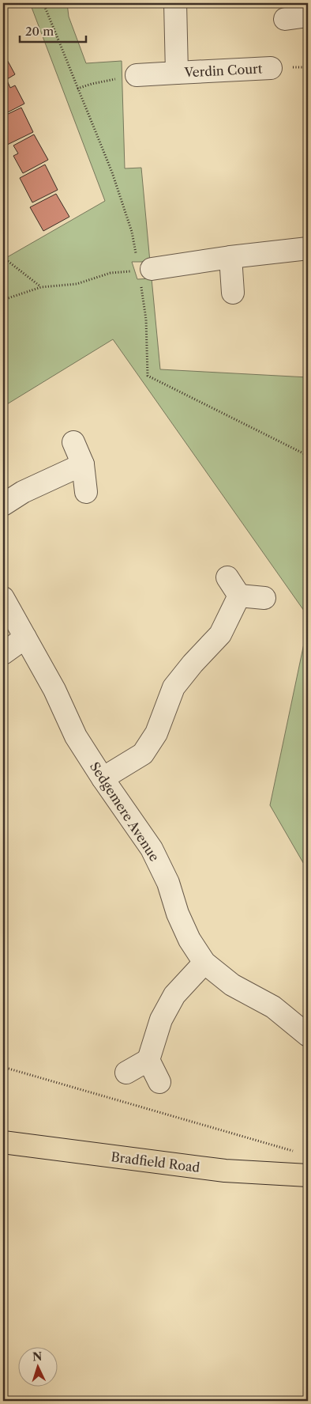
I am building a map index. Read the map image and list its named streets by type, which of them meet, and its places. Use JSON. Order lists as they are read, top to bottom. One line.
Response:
{"streets":{"main road":["Bradfield Road"],"street":["Verdin Court","Sedgemere Avenue"]},"scale_bar":"20 m","north":"top"}
